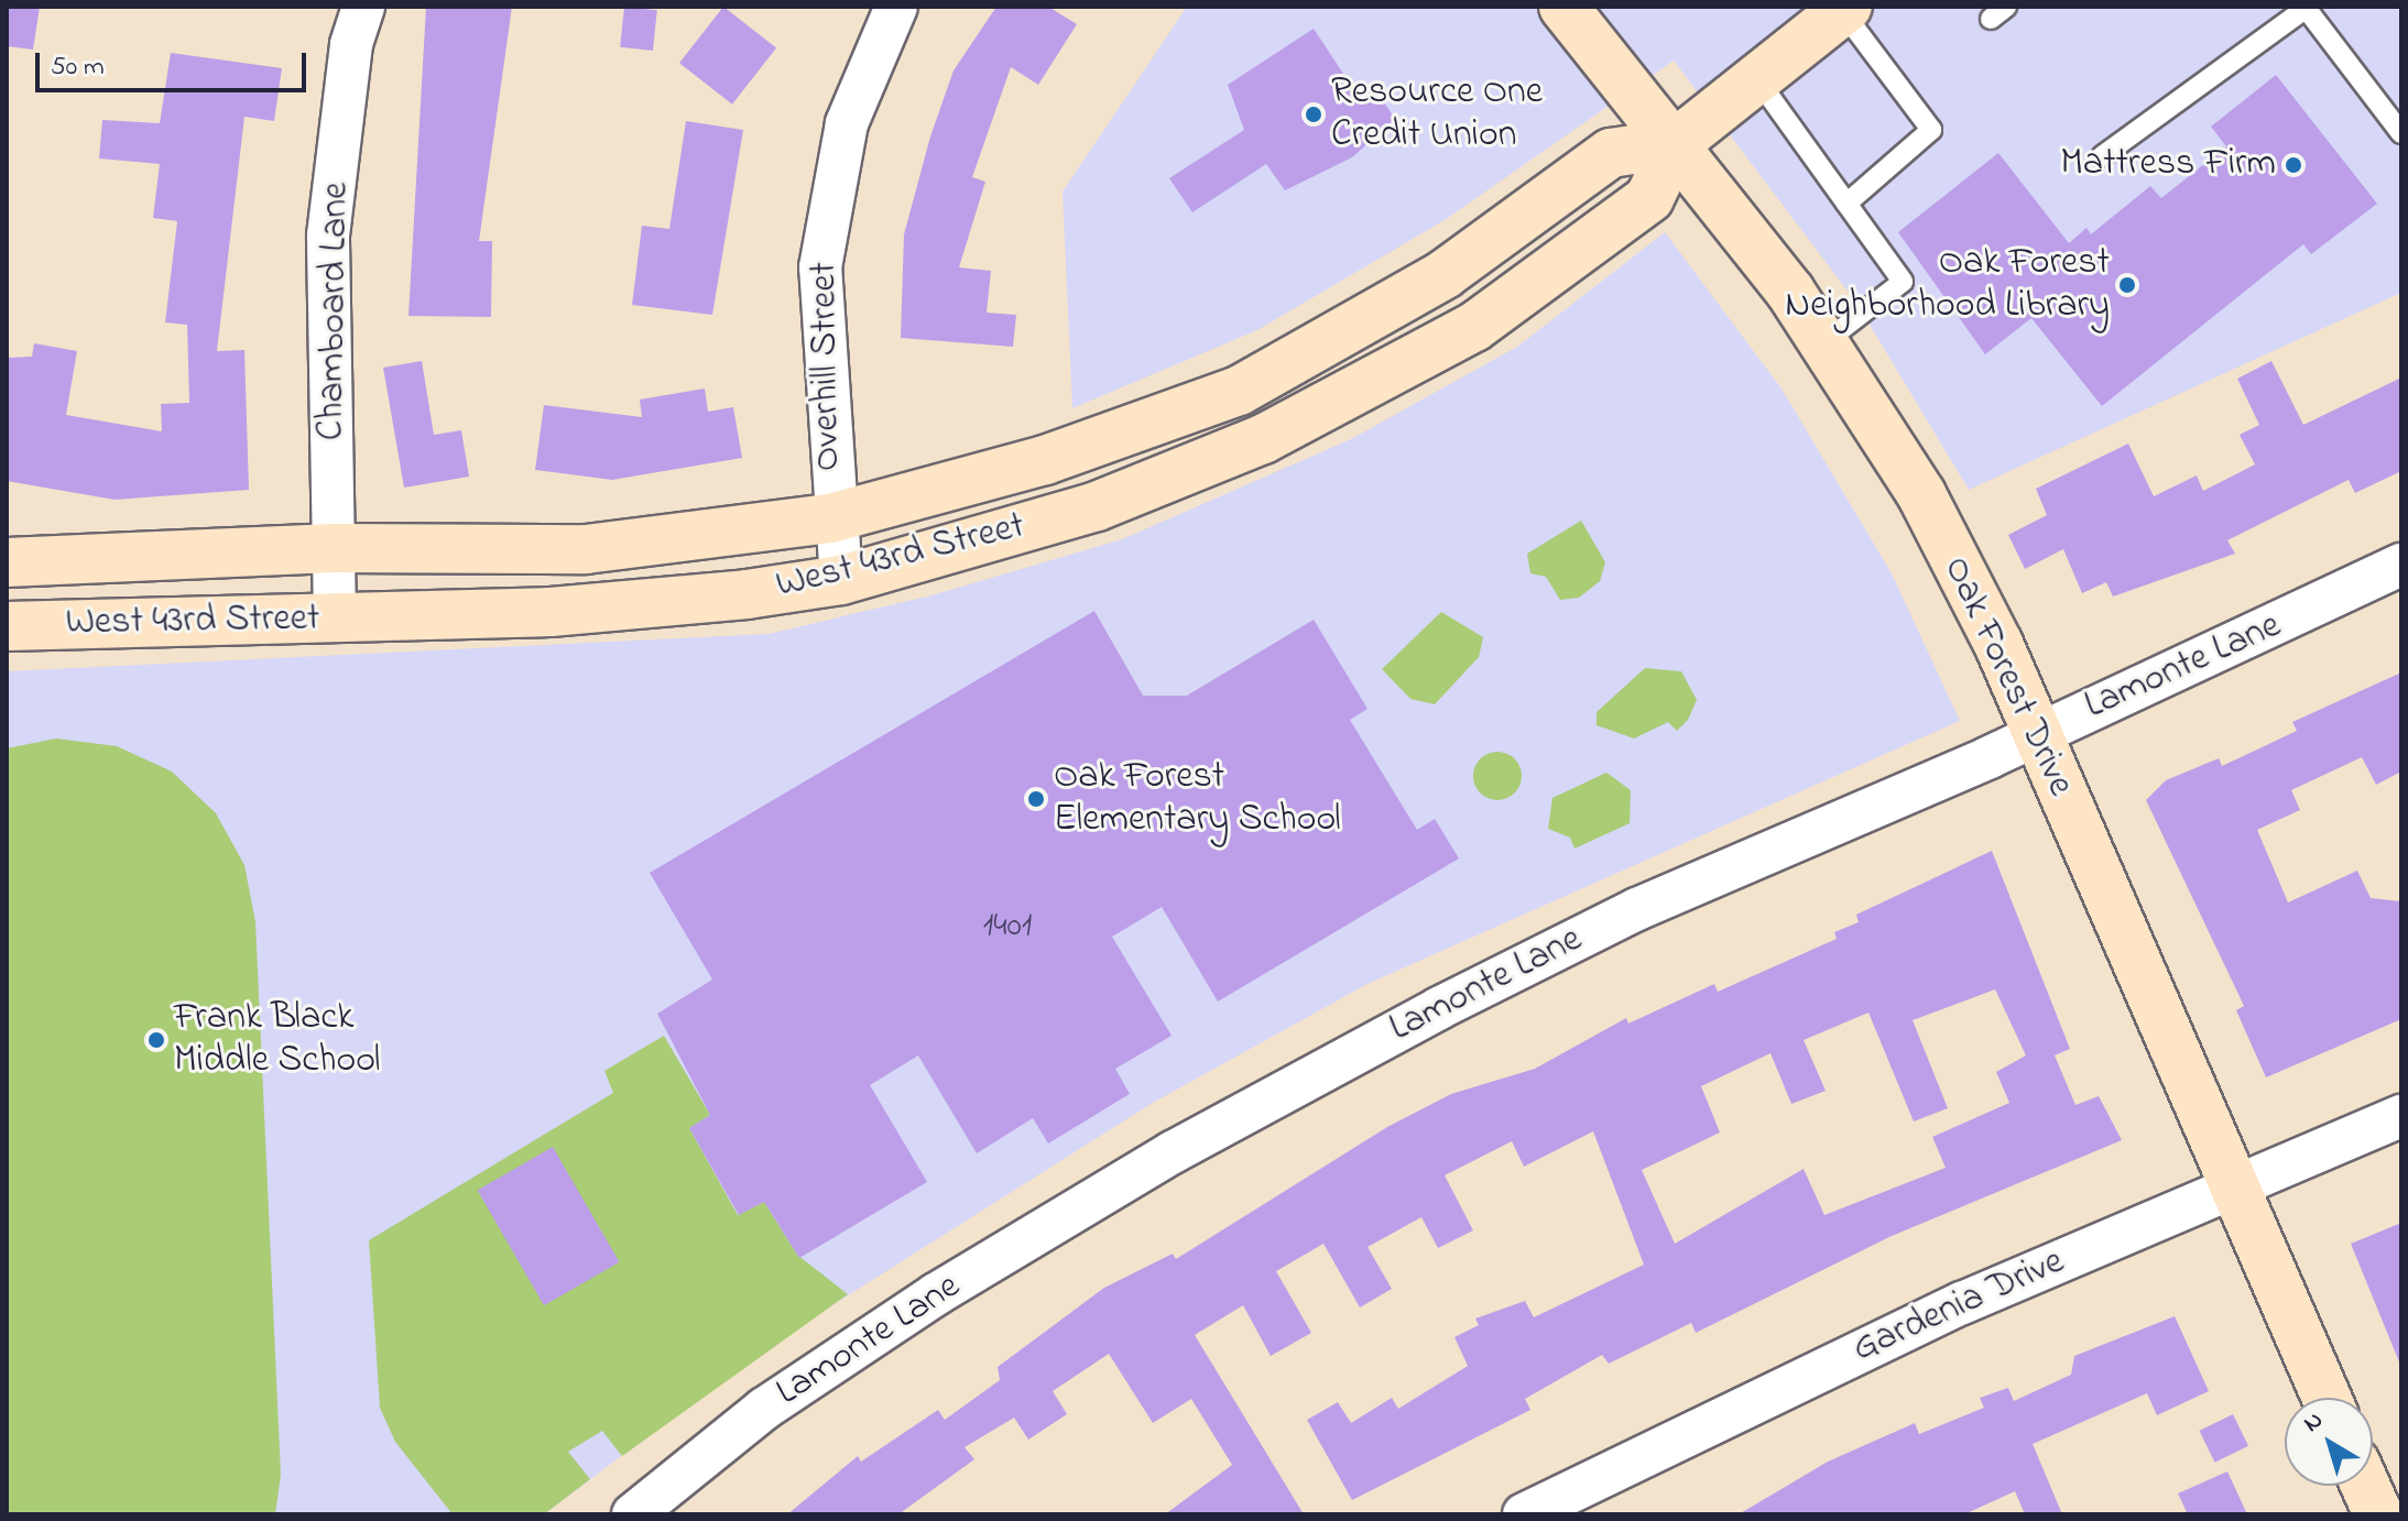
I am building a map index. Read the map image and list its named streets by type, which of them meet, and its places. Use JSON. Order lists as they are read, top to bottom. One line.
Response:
{"streets":{"main road":["West 43rd Street","Oak Forest Drive"],"street":["Chamboard Lane","Overhill Street","Lamonte Lane","Gardenia Drive"]},"crossings":[["Chamboard Lane","West 43rd Street"],["Overhill Street","West 43rd Street"],["West 43rd Street","Oak Forest Drive"],["Lamonte Lane","Oak Forest Drive"],["Oak Forest Drive","Gardenia Drive"]],"places":["Resource One Credit Union","Mattress Firm","Oak Forest Neighborhood Library","Oak Forest Elementary School","Frank Black Middle School"],"house_numbers":["1401"],"scale_bar":"50 m","north":"top left"}
